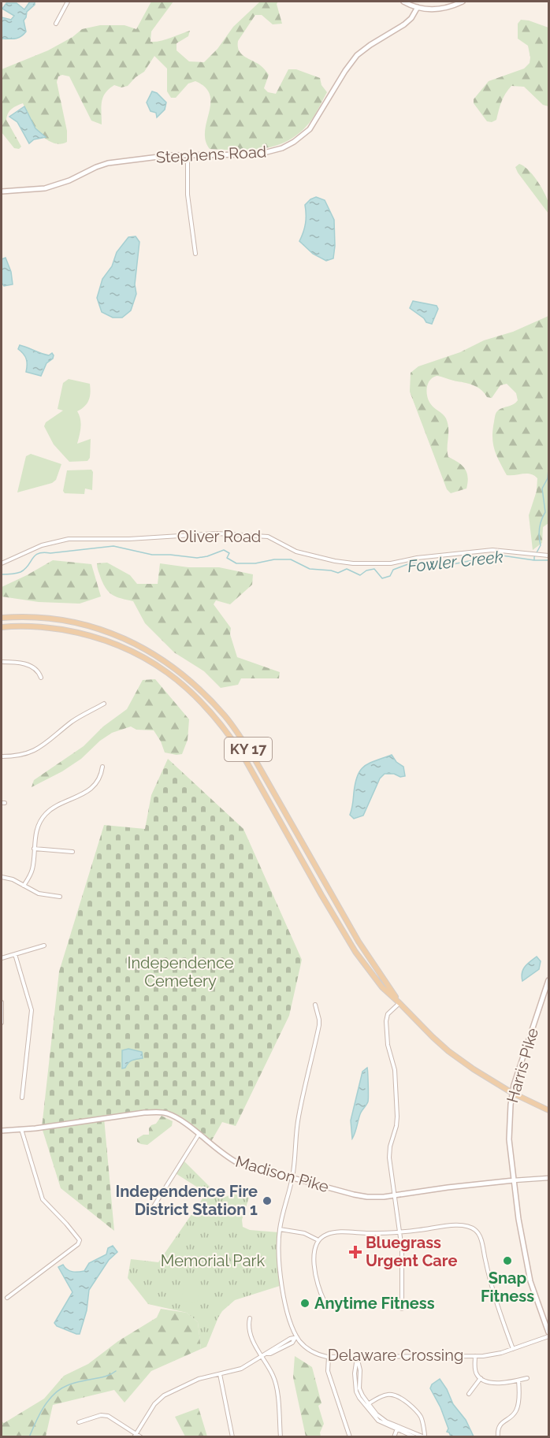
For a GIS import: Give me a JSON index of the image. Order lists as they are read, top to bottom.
{
  "streets": {
    "main road": [
      "Stephens Road",
      "KY 17",
      "Harris Pike",
      "Madison Pike"
    ],
    "street": ["Oliver Road", "Delaware Crossing"]
  },
  "crossings": [
    ["KY 17", "Harris Pike"],
    ["Harris Pike", "Madison Pike"]
  ],
  "water": ["Fowler Creek"],
  "parks": ["Independence Cemetery", "Memorial Park"],
  "places": {
    "other": ["Independence Fire District Station 1", "Snap Fitness", "Anytime Fitness"],
    "health": ["Bluegrass Urgent Care"]
  }
}
